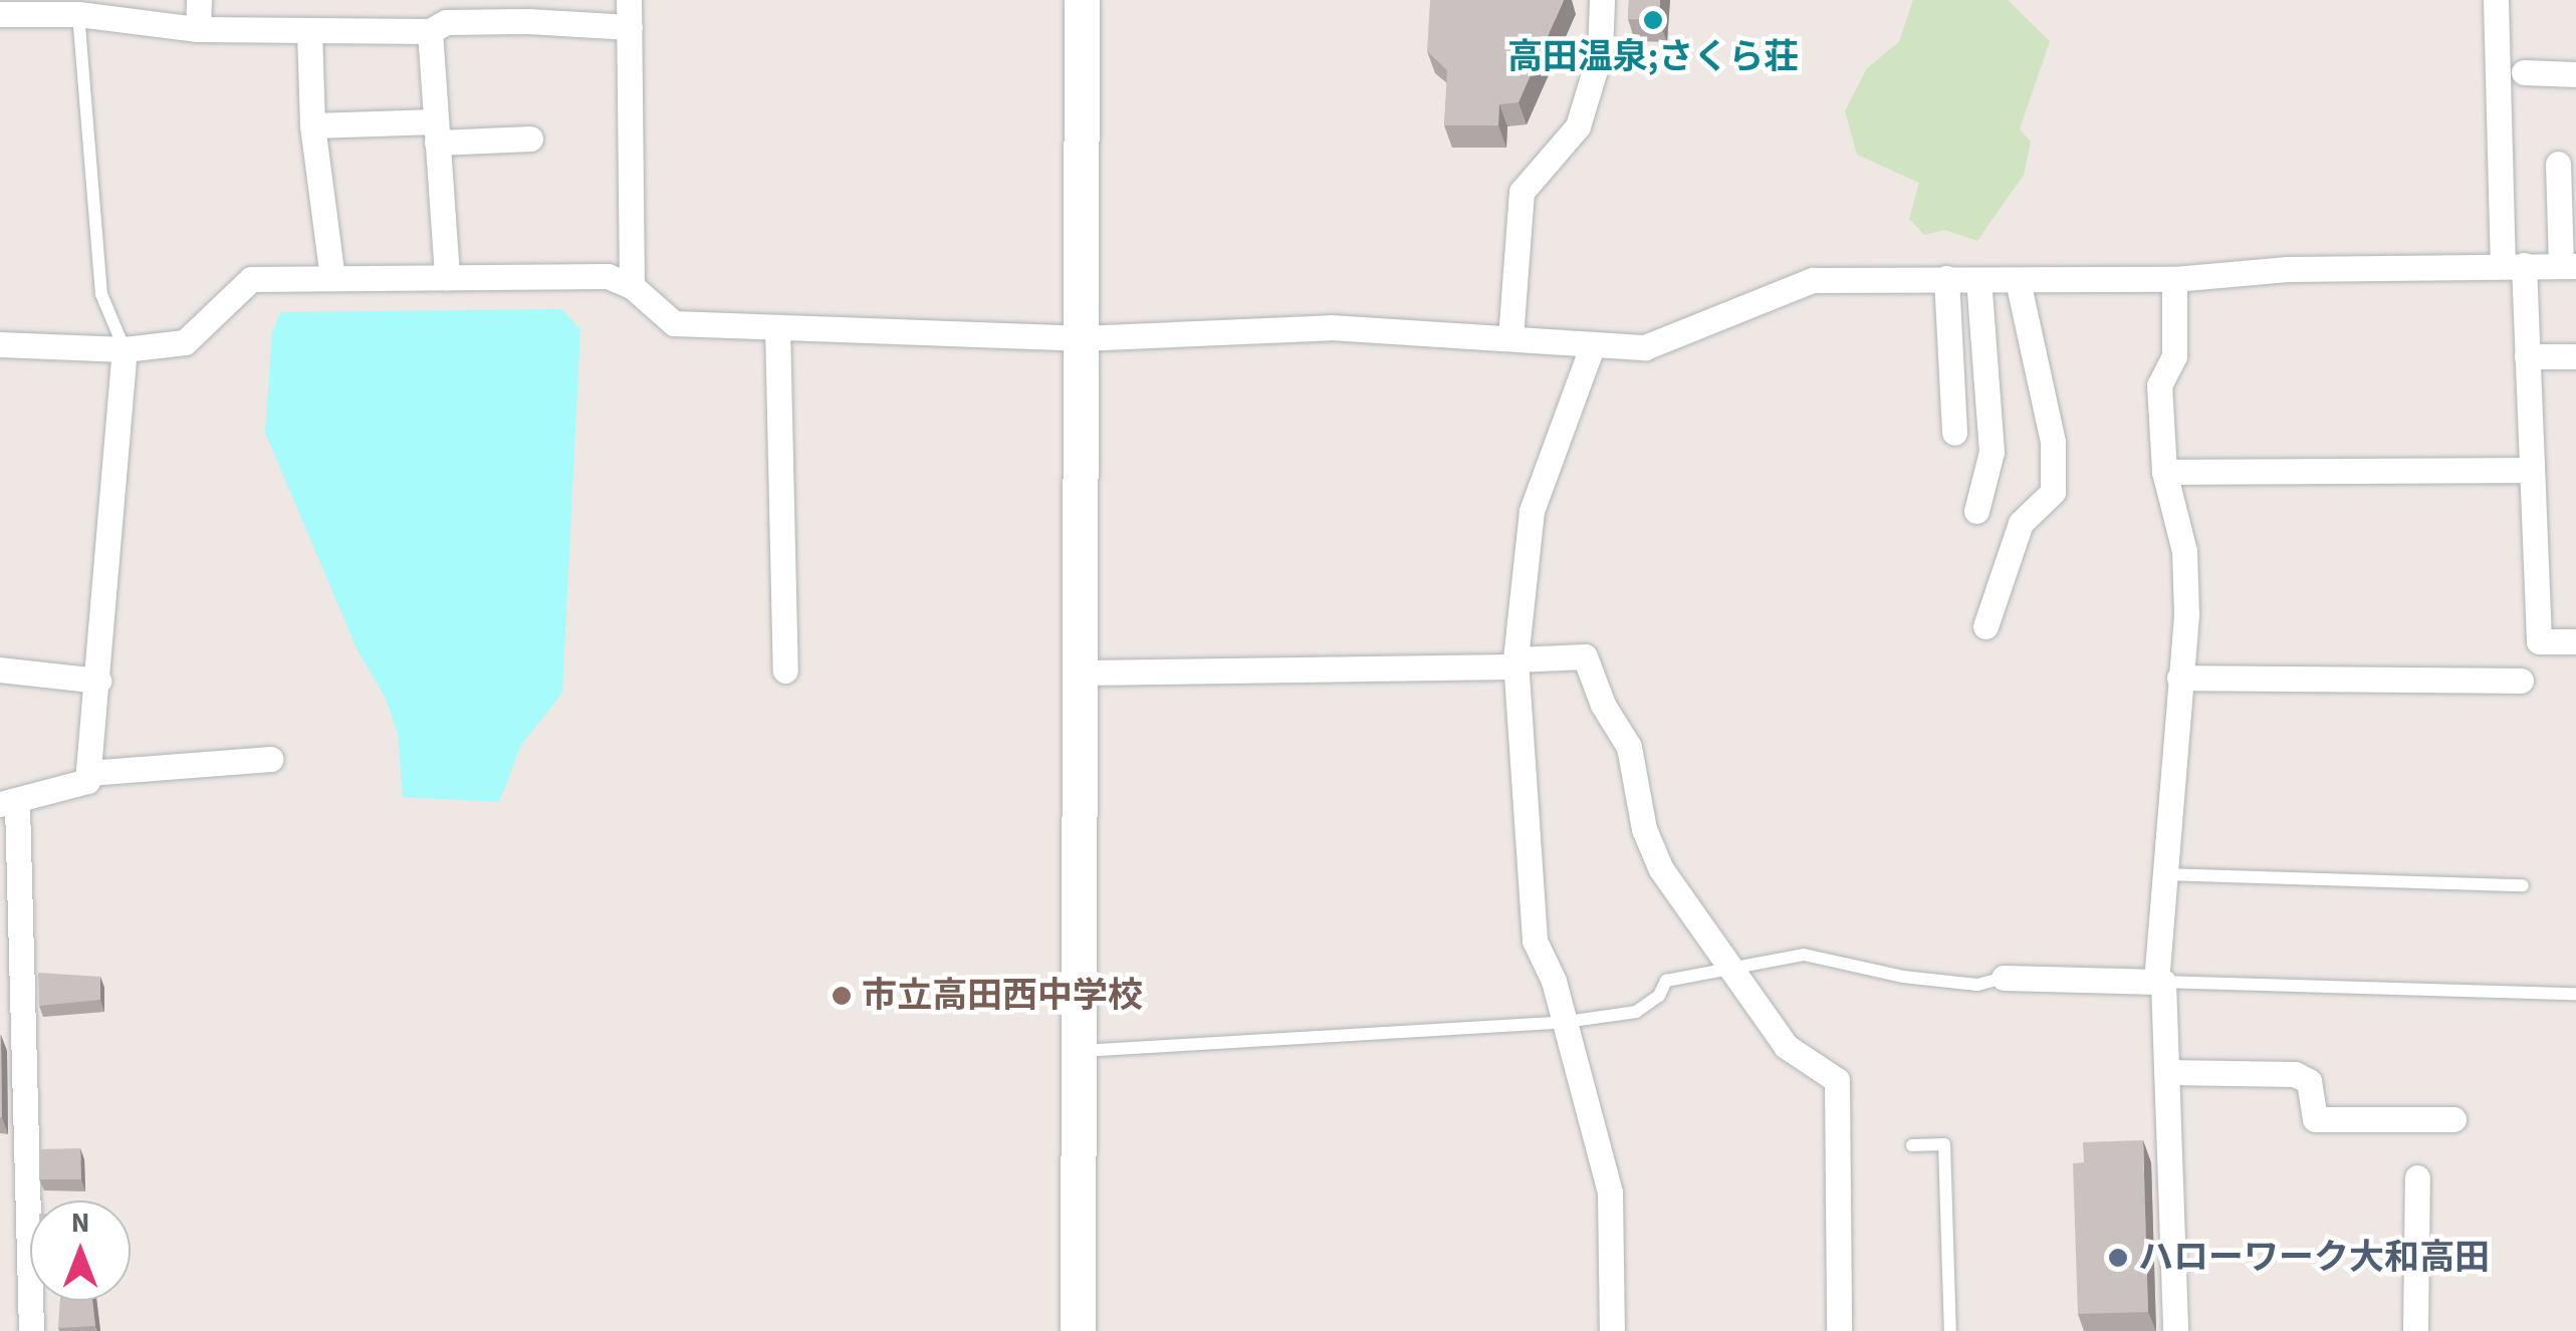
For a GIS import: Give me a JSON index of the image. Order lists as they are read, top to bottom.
{
  "places": ["高田温泉;さくら荘", "市立高田西中学校", "ハローワーク大和高田"],
  "north": "top"
}
